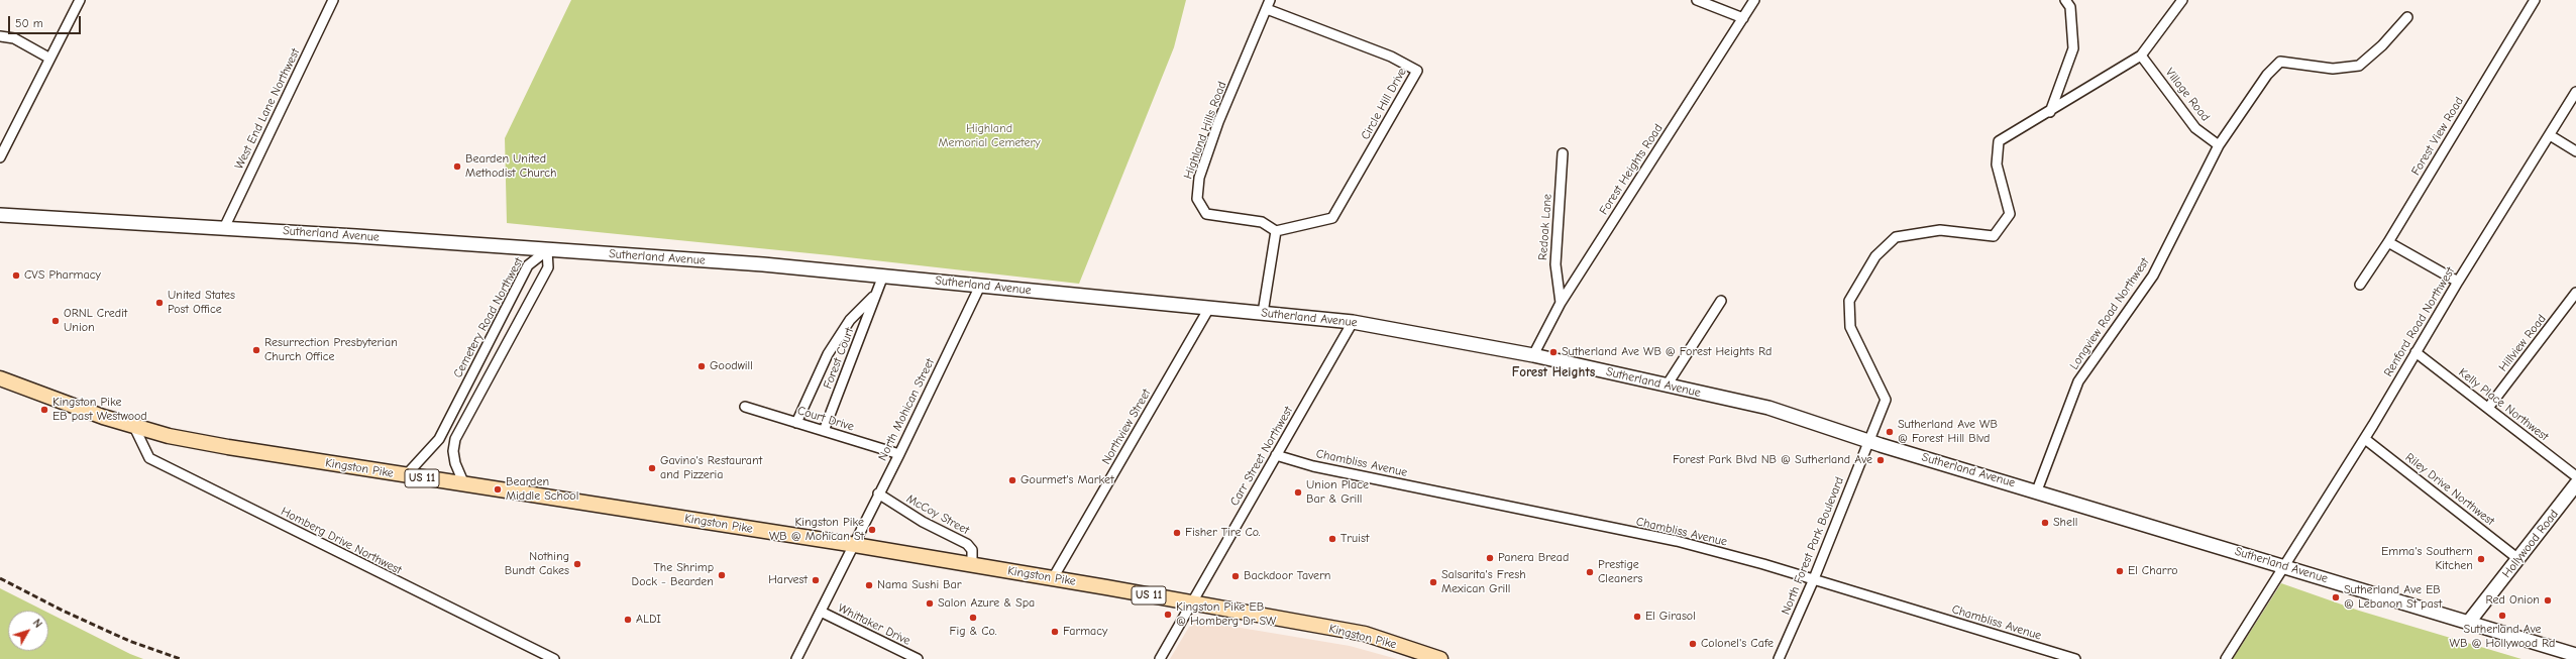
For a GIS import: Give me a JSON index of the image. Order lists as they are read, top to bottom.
{
  "streets": {
    "main road": ["Kingston Pike", "US 11"],
    "street": [
      "Village Road",
      "Circle Hill Drive",
      "West End Lane Northwest",
      "Highland Hills Road",
      "Forest View Road",
      "Forest Heights Road",
      "Redoak Lane",
      "Sutherland Avenue",
      "Longview Road Northwest",
      "Cemetery Road Northwest",
      "Renford Road Northwest",
      "Hillview Road",
      "Forest Court",
      "Kelly Place Northwest",
      "North Mohican Street",
      "Court Drive",
      "Northview Street",
      "Carr Street Northwest",
      "Chambliss Avenue",
      "Riley Drive Northwest",
      "McCoy Street",
      "Homberg Drive Northwest",
      "Hollywood Road",
      "North Forest Park Boulevard",
      "Whittaker Drive"
    ]
  },
  "crossings": [
    ["Village Road", "Longview Road Northwest"],
    ["Circle Hill Drive", "Highland Hills Road"],
    ["West End Lane Northwest", "Sutherland Avenue"],
    ["Forest Heights Road", "Redoak Lane"],
    ["Forest Heights Road", "Sutherland Avenue"],
    ["Sutherland Avenue", "Longview Road Northwest"],
    ["Sutherland Avenue", "Cemetery Road Northwest"],
    ["Sutherland Avenue", "Renford Road Northwest"],
    ["Sutherland Avenue", "Forest Court"],
    ["Sutherland Avenue", "North Mohican Street"],
    ["Sutherland Avenue", "Northview Street"],
    ["Sutherland Avenue", "Carr Street Northwest"],
    ["Sutherland Avenue", "Hollywood Road"],
    ["Sutherland Avenue", "North Forest Park Boulevard"],
    ["Cemetery Road Northwest", "Kingston Pike"],
    ["Renford Road Northwest", "Kelly Place Northwest"],
    ["Renford Road Northwest", "Riley Drive Northwest"],
    ["Hillview Road", "Kelly Place Northwest"],
    ["Forest Court", "Court Drive"],
    ["North Mohican Street", "Court Drive"],
    ["North Mohican Street", "Kingston Pike"],
    ["North Mohican Street", "McCoy Street"],
    ["North Mohican Street", "Whittaker Drive"],
    ["Northview Street", "Kingston Pike"],
    ["Carr Street Northwest", "Chambliss Avenue"],
    ["Carr Street Northwest", "Kingston Pike"],
    ["Chambliss Avenue", "North Forest Park Boulevard"],
    ["Kingston Pike", "McCoy Street"],
    ["Kingston Pike", "Homberg Drive Northwest"],
    ["Riley Drive Northwest", "Hollywood Road"]
  ],
  "districts": ["Forest Heights"],
  "parks": ["Highland Memorial Cemetery"],
  "places": [
    "Bearden United Methodist Church",
    "CVS Pharmacy",
    "United States Post Office",
    "ORNL Credit Union",
    "Resurrection Presbyterian Church Office",
    "Sutherland Ave WB @ Forest Heights Rd",
    "Goodwill",
    "Kingston Pike EB past Westwood",
    "Sutherland Ave WB @ Forest Hill Blvd",
    "Forest Park Blvd NB @ Sutherland Ave",
    "Gavino's Restaurant and Pizzeria",
    "Gourmet's Market",
    "Bearden Middle School",
    "Union Place Bar & Grill",
    "Shell",
    "Kingston Pike WB @ Mohican St",
    "Fisher Tire Co.",
    "Truist",
    "Panera Bread",
    "Emma's Southern Kitchen",
    "Nothing Bundt Cakes",
    "El Charro",
    "Prestige Cleaners",
    "The Shrimp Dock - Bearden",
    "Backdoor Tavern",
    "Harvest",
    "Salsarita's Fresh Mexican Grill",
    "Nama Sushi Bar",
    "Sutherland Ave EB @ Lebanon St past",
    "Red Onion",
    "Salon Azure & Spa",
    "Kingston Pike EB @ Homberg Dr SW",
    "Sutherland Ave WB @ Hollywood Rd",
    "El Girasol",
    "Fig & Co.",
    "ALDI",
    "Farmacy",
    "Colonel's Cafe"
  ],
  "scale_bar": "50 m",
  "north": "top right"
}
